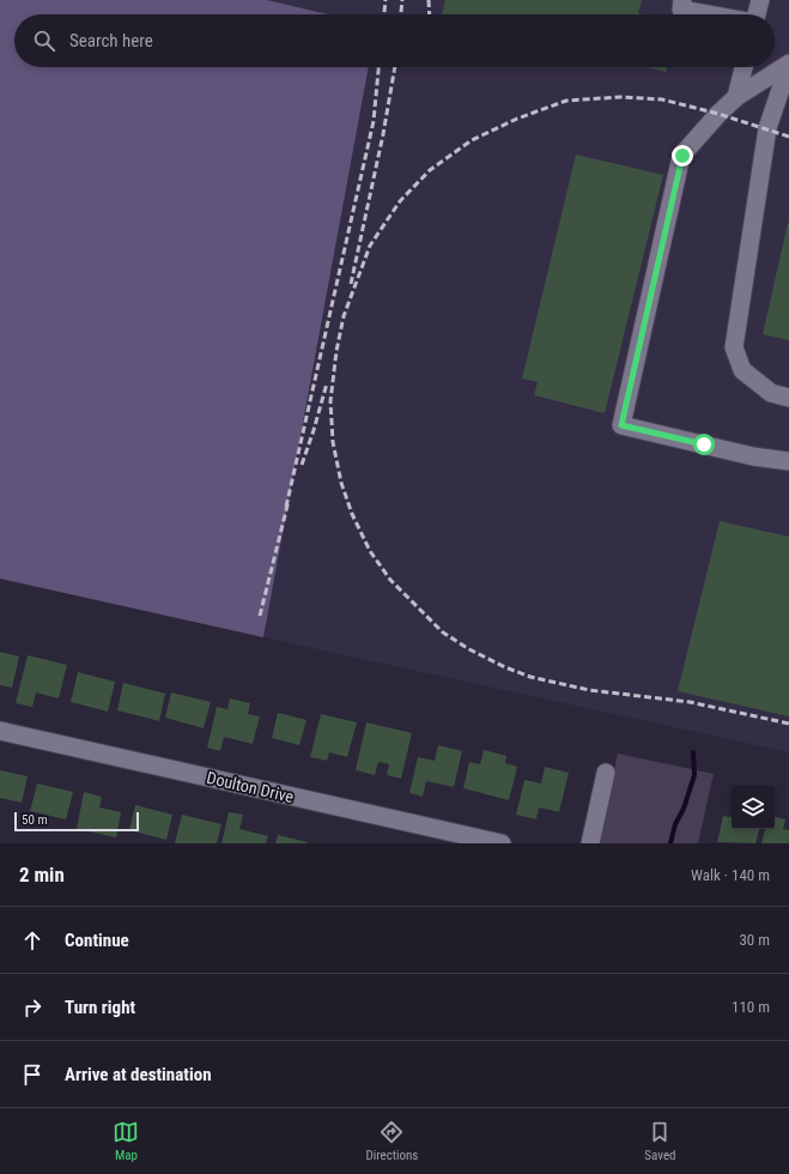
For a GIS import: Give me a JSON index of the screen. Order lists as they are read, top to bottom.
{
  "streets": {
    "street": ["Doulton Drive"]
  },
  "scale_bar": "50 m",
  "page": {
    "search": "Search here",
    "scale": "50 m",
    "heading": ["2 min", "Walk · 140 m"],
    "list": [
      ["Continue", "30 m"],
      ["Turn right", "110 m"],
      "Arrive at destination"
    ],
    "nav": ["Map", "Directions", "Saved"]
  }
}
